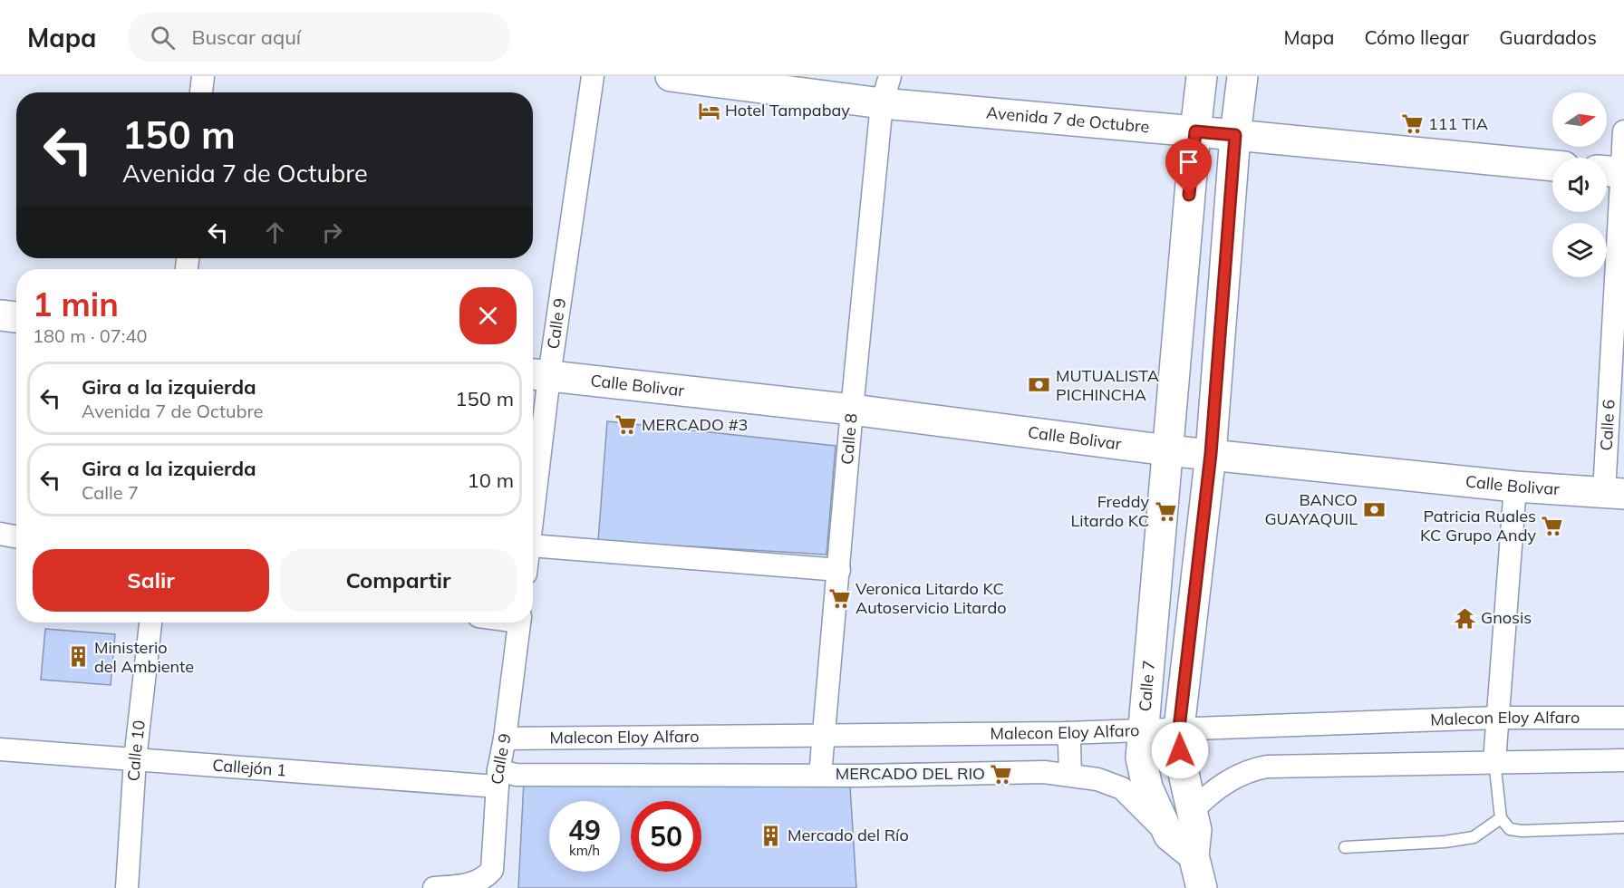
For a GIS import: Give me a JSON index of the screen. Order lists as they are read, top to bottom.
{
  "streets": {
    "main road": ["Avenida 7 de Octubre", "Calle Bolivar", "Calle 7"],
    "street": [
      "Calle 9",
      "Calle 6",
      "Calle 8",
      "Malecon Eloy Alfaro",
      "Calle 10",
      "Callejón 1"
    ]
  },
  "crossings": [
    ["Avenida 7 de Octubre", "Calle 8"],
    ["Avenida 7 de Octubre", "Calle 7"],
    ["Calle 9", "Calle Bolivar"],
    ["Calle 9", "Malecon Eloy Alfaro"],
    ["Calle 9", "Callejón 1"],
    ["Calle Bolivar", "Calle 6"],
    ["Calle Bolivar", "Calle 8"],
    ["Calle Bolivar", "Calle 7"],
    ["Calle 8", "Malecon Eloy Alfaro"],
    ["Calle 7", "Malecon Eloy Alfaro"],
    ["Calle 10", "Callejón 1"]
  ],
  "places": {
    "hotel": ["Hotel Tampabay"],
    "supermarket": [
      "111 TIA",
      "MERCADO #3",
      "Freddy Litardo KC",
      "Patricia Ruales KC Grupo Andy",
      "Veronica Litardo KC Autoservicio Litardo",
      "MERCADO DEL RIO"
    ],
    "bank": ["MUTUALISTA PICHINCHA", "BANCO GUAYAQUIL"],
    "temple": ["Gnosis"],
    "building": ["Ministerio del Ambiente", "Mercado del Río"]
  },
  "north": "right",
  "page": {
    "header": "Mapa",
    "search": "Buscar aquí",
    "nav": ["Mapa", "Cómo llegar", "Guardados"],
    "turn": ["150 m", "Avenida 7 de Octubre"],
    "heading": ["1 min", "180 m · 07:40"],
    "list": [
      {
        "name": "Gira a la izquierda",
        "note": "Avenida 7 de Octubre",
        "value": "150 m"
      },
      {
        "name": "Gira a la izquierda",
        "note": "Calle 7",
        "value": "10 m"
      }
    ],
    "buttons": ["Salir", "Compartir"],
    "speed": "49 km/h",
    "limit": "50"
  }
}
